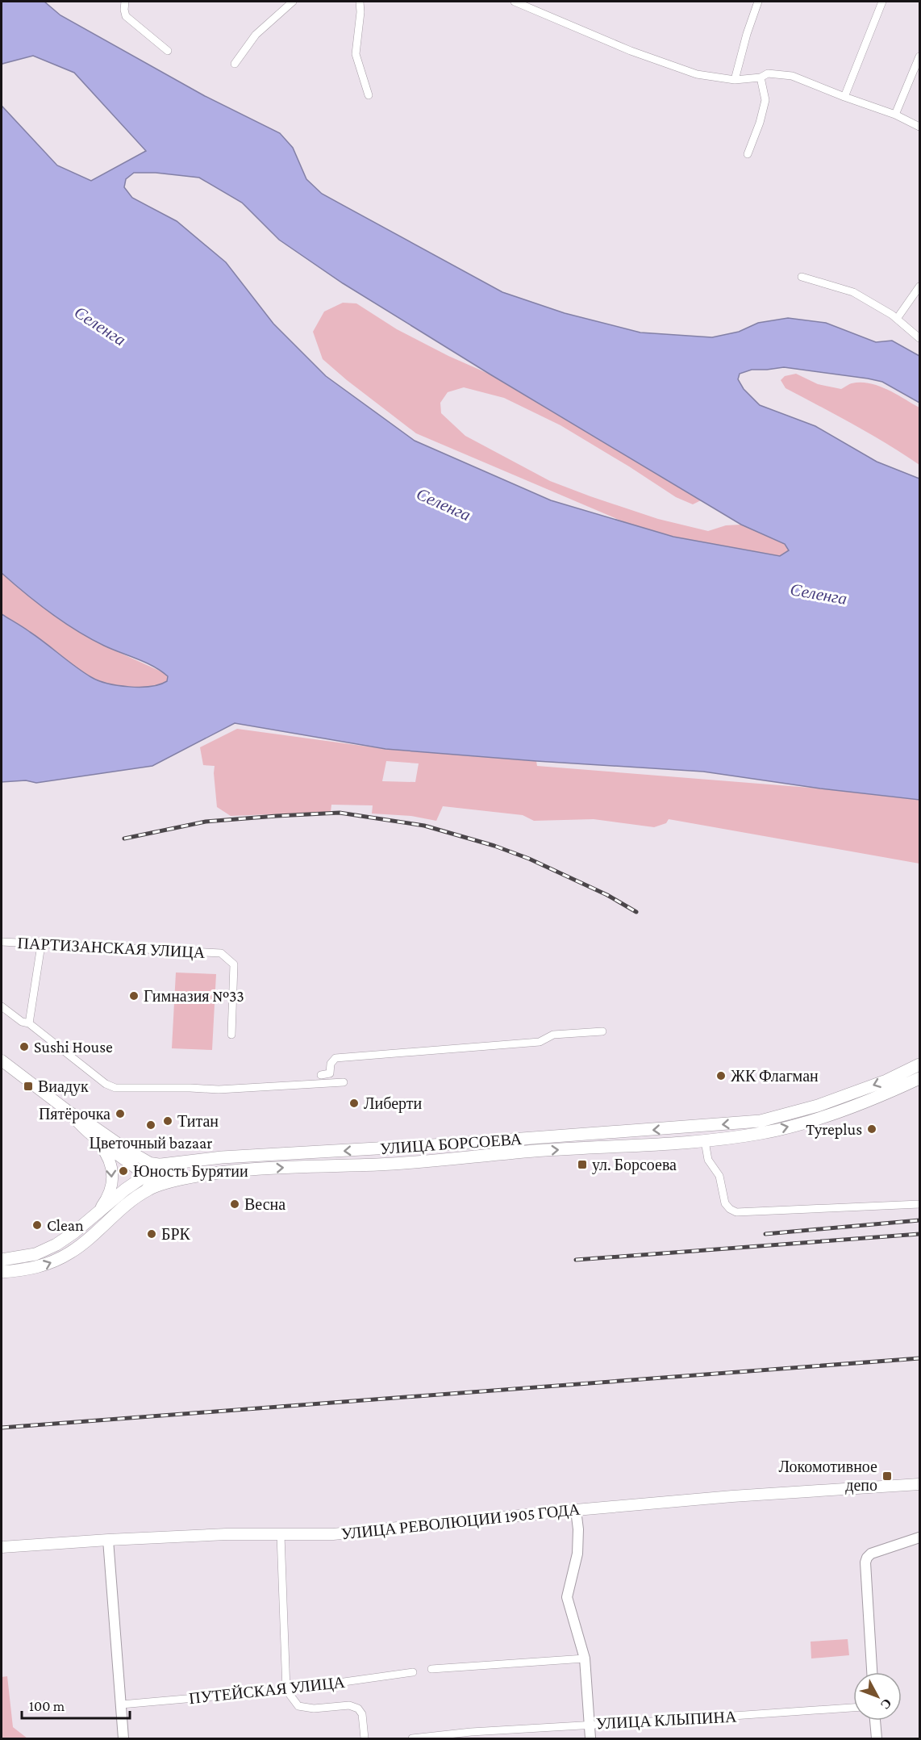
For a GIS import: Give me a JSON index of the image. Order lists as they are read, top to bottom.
{
  "streets": {
    "main road": ["УЛИЦА БОРСОЕВА", "УЛИЦА РЕВОЛЮЦИИ 1905 ГОДА"],
    "street": ["ПАРТИЗАНСКАЯ УЛИЦА", "ПУТЕЙСКАЯ УЛИЦА", "УЛИЦА КЛЫПИНА"]
  },
  "water": ["Селенга"],
  "places": {
    "other": [
      "Гимназия №33",
      "Sushi House",
      "ЖК Флагман",
      "Либерти",
      "Пятёрочка",
      "Титан",
      "Цветочный bazaar",
      "Tyreplus",
      "Юность Бурятии",
      "Весна",
      "Clean",
      "БРК"
    ],
    "transit": ["Виадук", "ул. Борсоева", "Локомотивное депо"]
  },
  "scale_bar": "100 m",
  "north": "bottom right"
}
